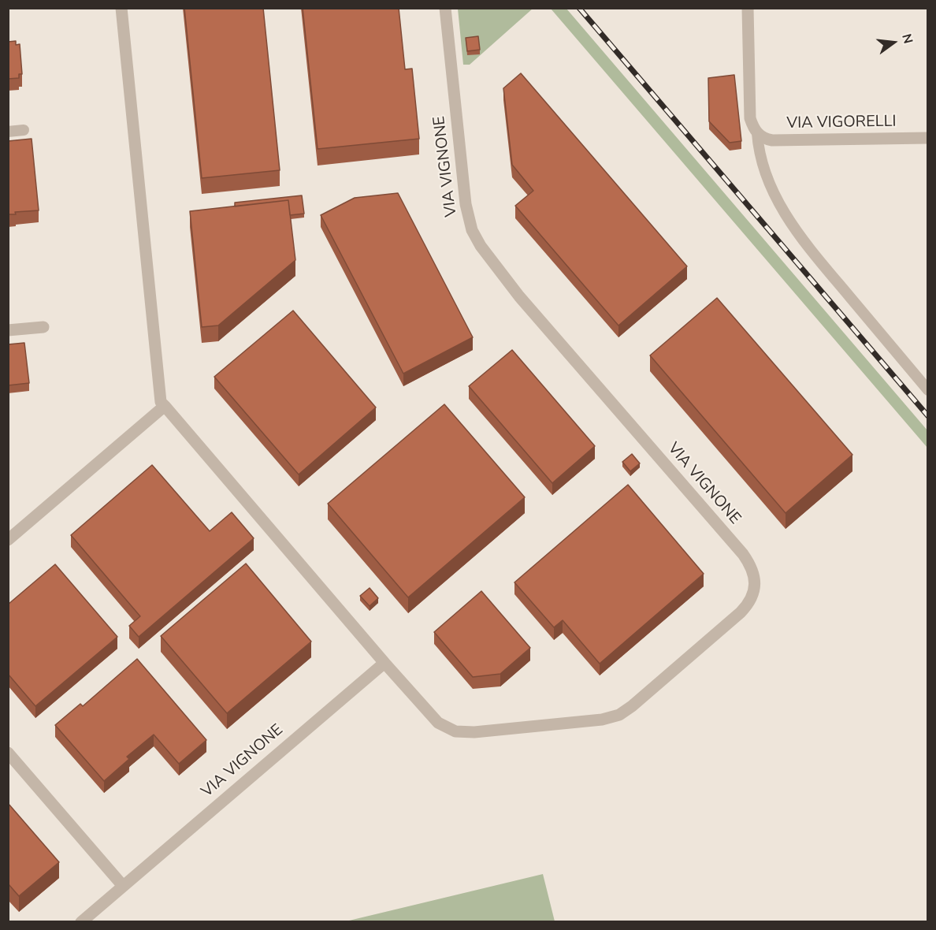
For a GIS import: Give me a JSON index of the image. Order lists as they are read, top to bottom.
{
  "streets": {
    "street": ["VIA VIGORELLI", "VIA VIGNONE"]
  },
  "north": "right"
}
